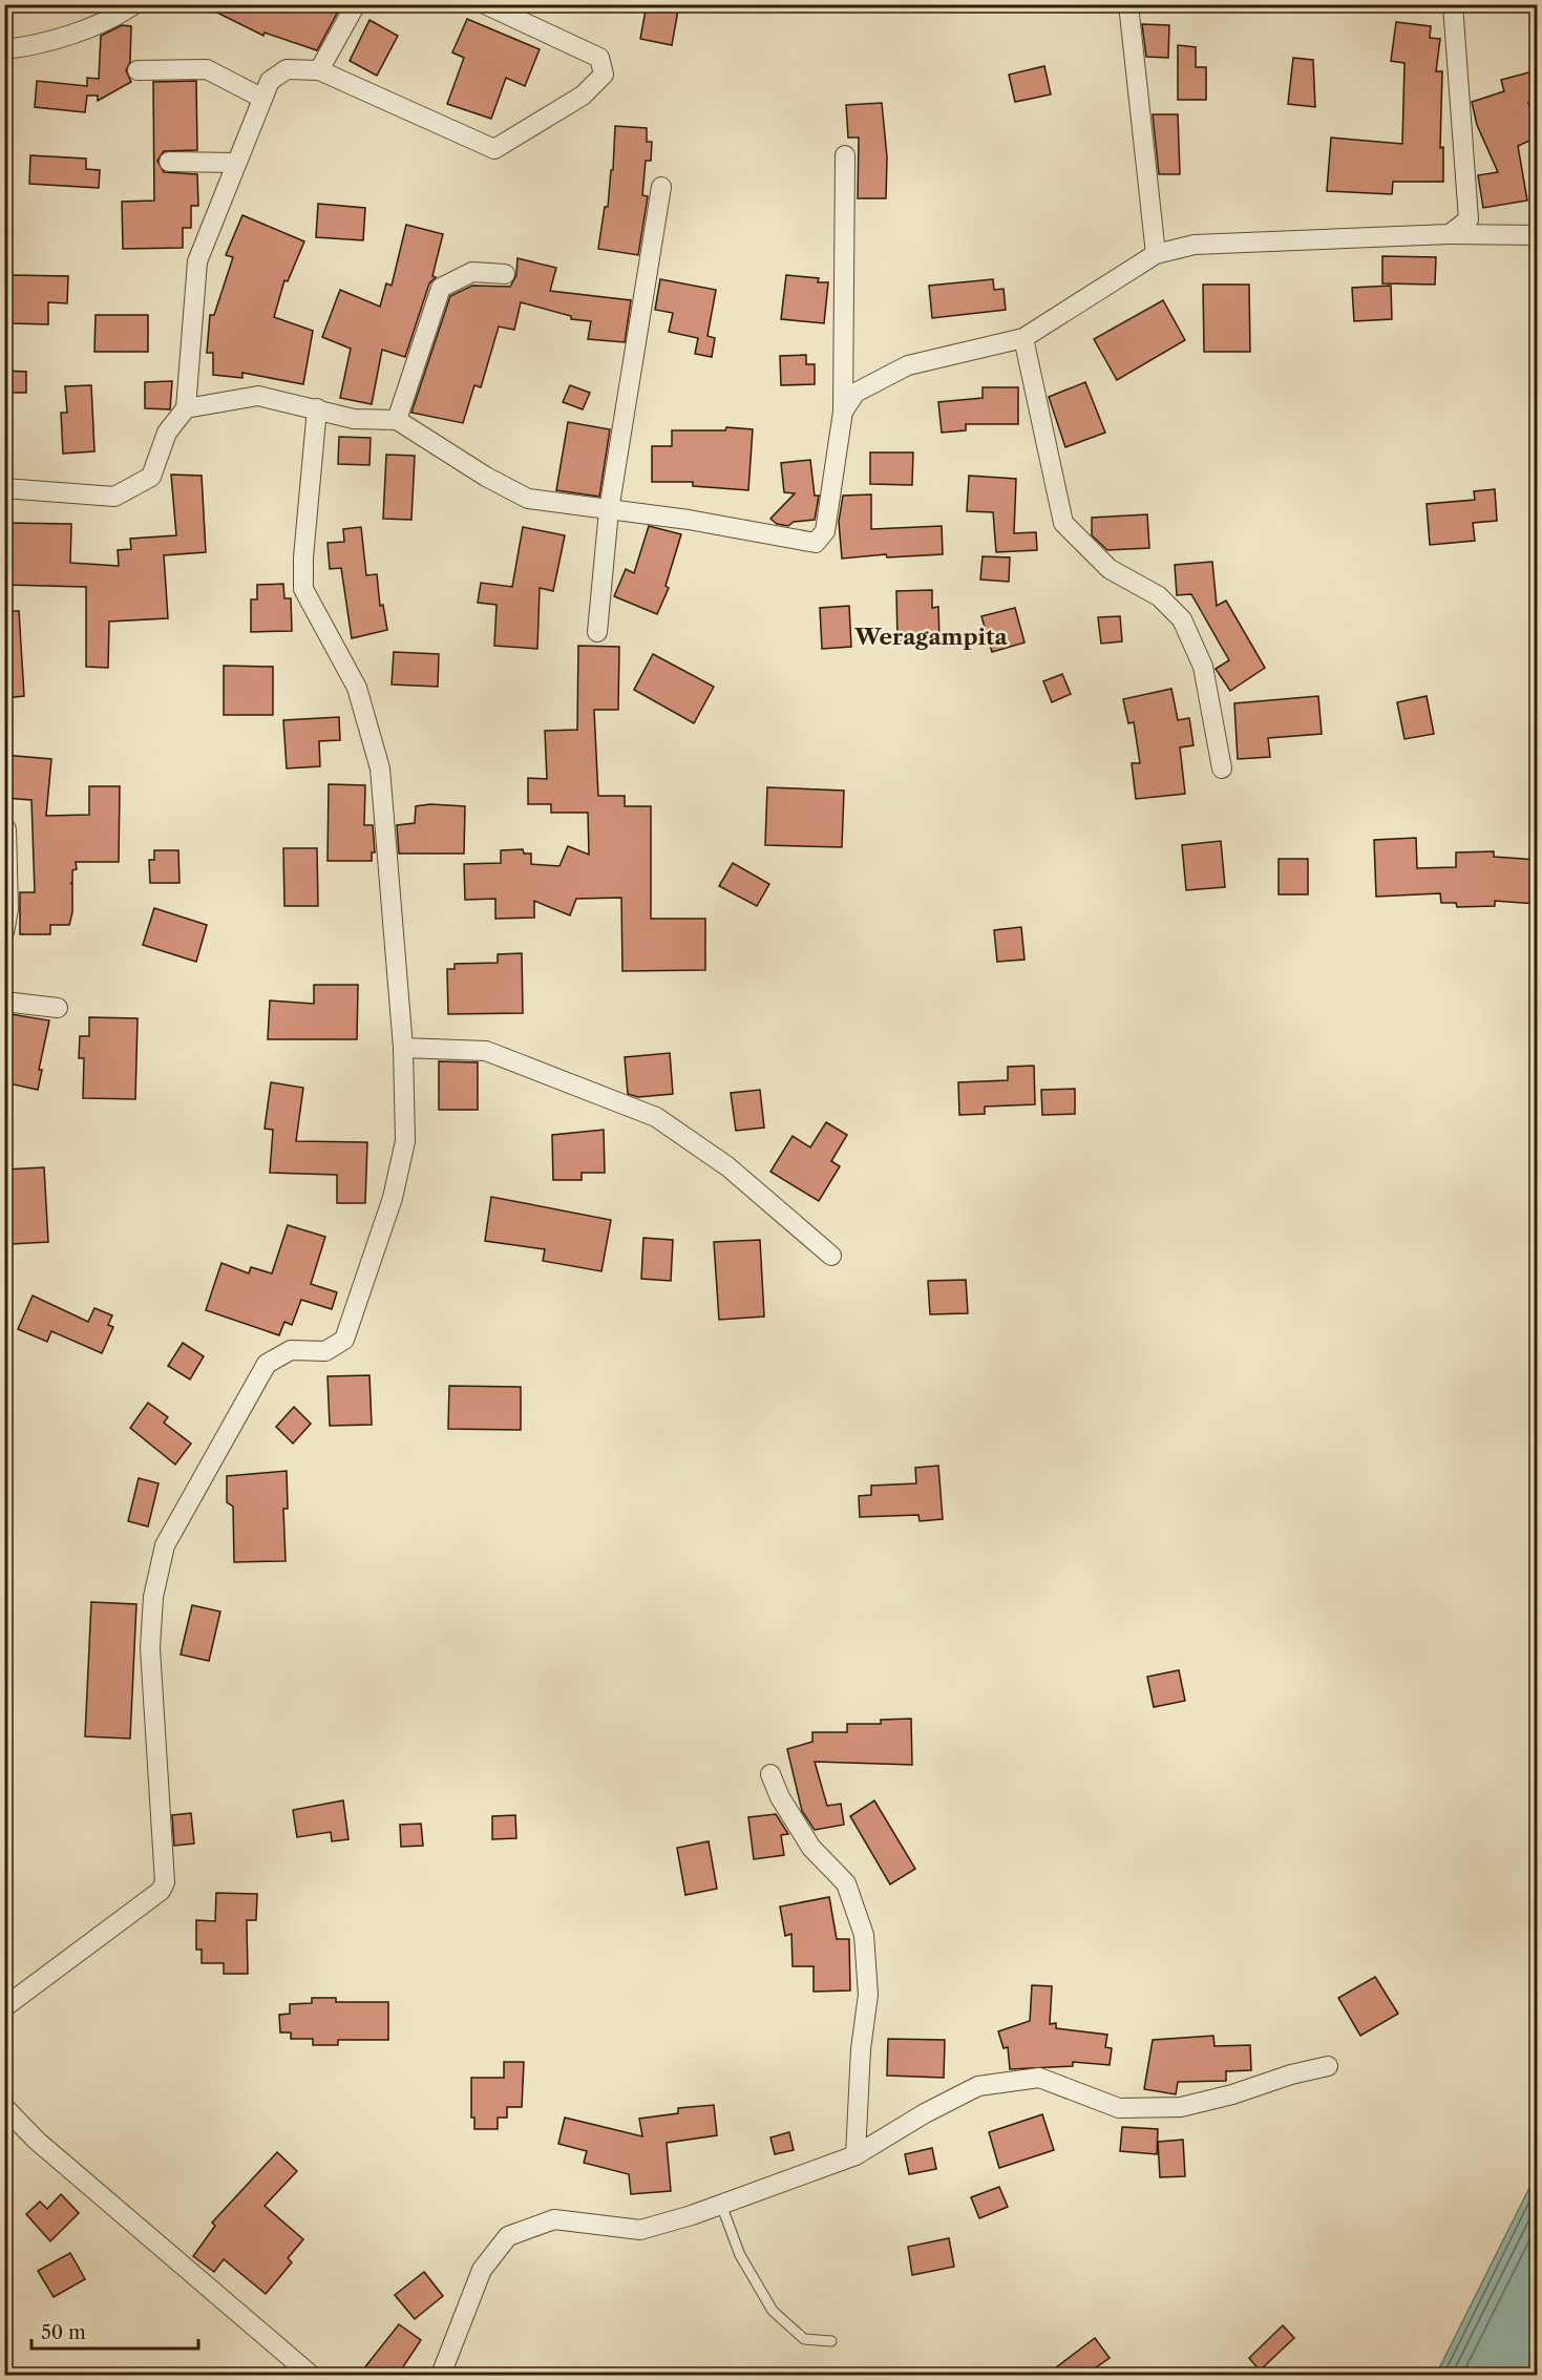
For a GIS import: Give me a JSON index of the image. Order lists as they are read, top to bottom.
{
  "districts": ["Weragampita"],
  "scale_bar": "50 m"
}
